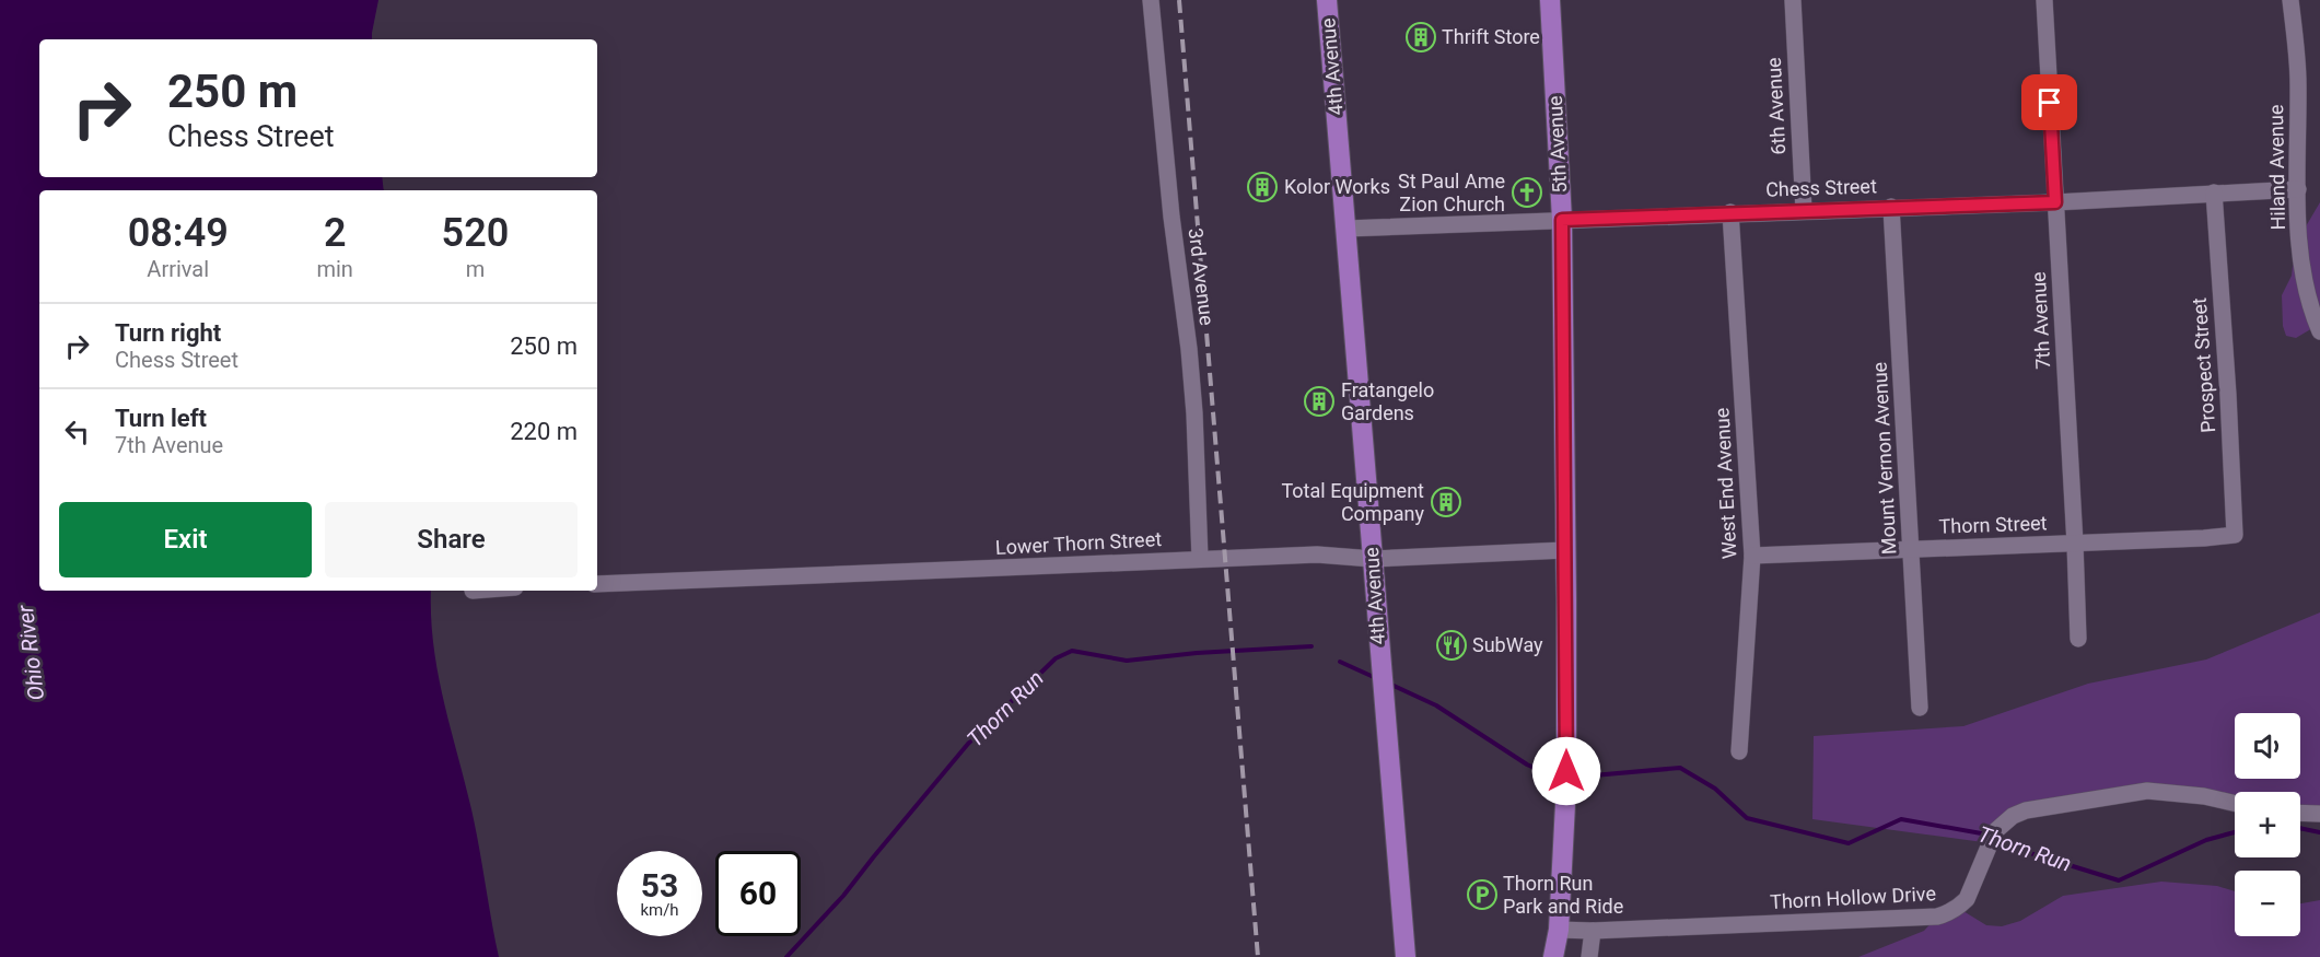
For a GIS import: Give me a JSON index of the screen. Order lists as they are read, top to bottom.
{
  "streets": {
    "main road": ["4th Avenue", "5th Avenue"],
    "street": [
      "6th Avenue",
      "Hiland Avenue",
      "Chess Street",
      "3rd Avenue",
      "7th Avenue",
      "Prospect Street",
      "Mount Vernon Avenue",
      "West End Avenue",
      "Thorn Street",
      "Lower Thorn Street",
      "Thorn Hollow Drive"
    ]
  },
  "crossings": [
    ["4th Avenue", "Chess Street"],
    ["4th Avenue", "Lower Thorn Street"],
    ["6th Avenue", "Chess Street"],
    ["5th Avenue", "Chess Street"],
    ["5th Avenue", "Lower Thorn Street"],
    ["5th Avenue", "Thorn Hollow Drive"],
    ["Hiland Avenue", "Chess Street"],
    ["Chess Street", "7th Avenue"],
    ["Chess Street", "Prospect Street"],
    ["Chess Street", "Mount Vernon Avenue"],
    ["Chess Street", "West End Avenue"],
    ["3rd Avenue", "Lower Thorn Street"],
    ["7th Avenue", "Thorn Street"],
    ["Prospect Street", "Thorn Street"],
    ["Mount Vernon Avenue", "Thorn Street"],
    ["West End Avenue", "Thorn Street"]
  ],
  "water": ["Ohio River", "Thorn Run"],
  "places": {
    "building": [
      "Thrift Store",
      "Kolor Works",
      "Fratangelo Gardens",
      "Total Equipment Company"
    ],
    "church": ["St Paul Ame Zion Church"],
    "restaurant": ["SubWay"],
    "parking": ["Thorn Run Park and Ride"]
  },
  "page": {
    "turn": ["250 m", "Chess Street"],
    "eta": [
      "08:49",
      "Arrival",
      "2",
      "min",
      "520",
      "m"
    ],
    "list": [
      {
        "name": "Turn right",
        "note": "Chess Street",
        "value": "250 m"
      },
      {
        "name": "Turn left",
        "note": "7th Avenue",
        "value": "220 m"
      }
    ],
    "buttons": ["Exit", "Share"],
    "map_buttons": ["+", "−"],
    "speed": "53 km/h",
    "limit": "60"
  }
}
